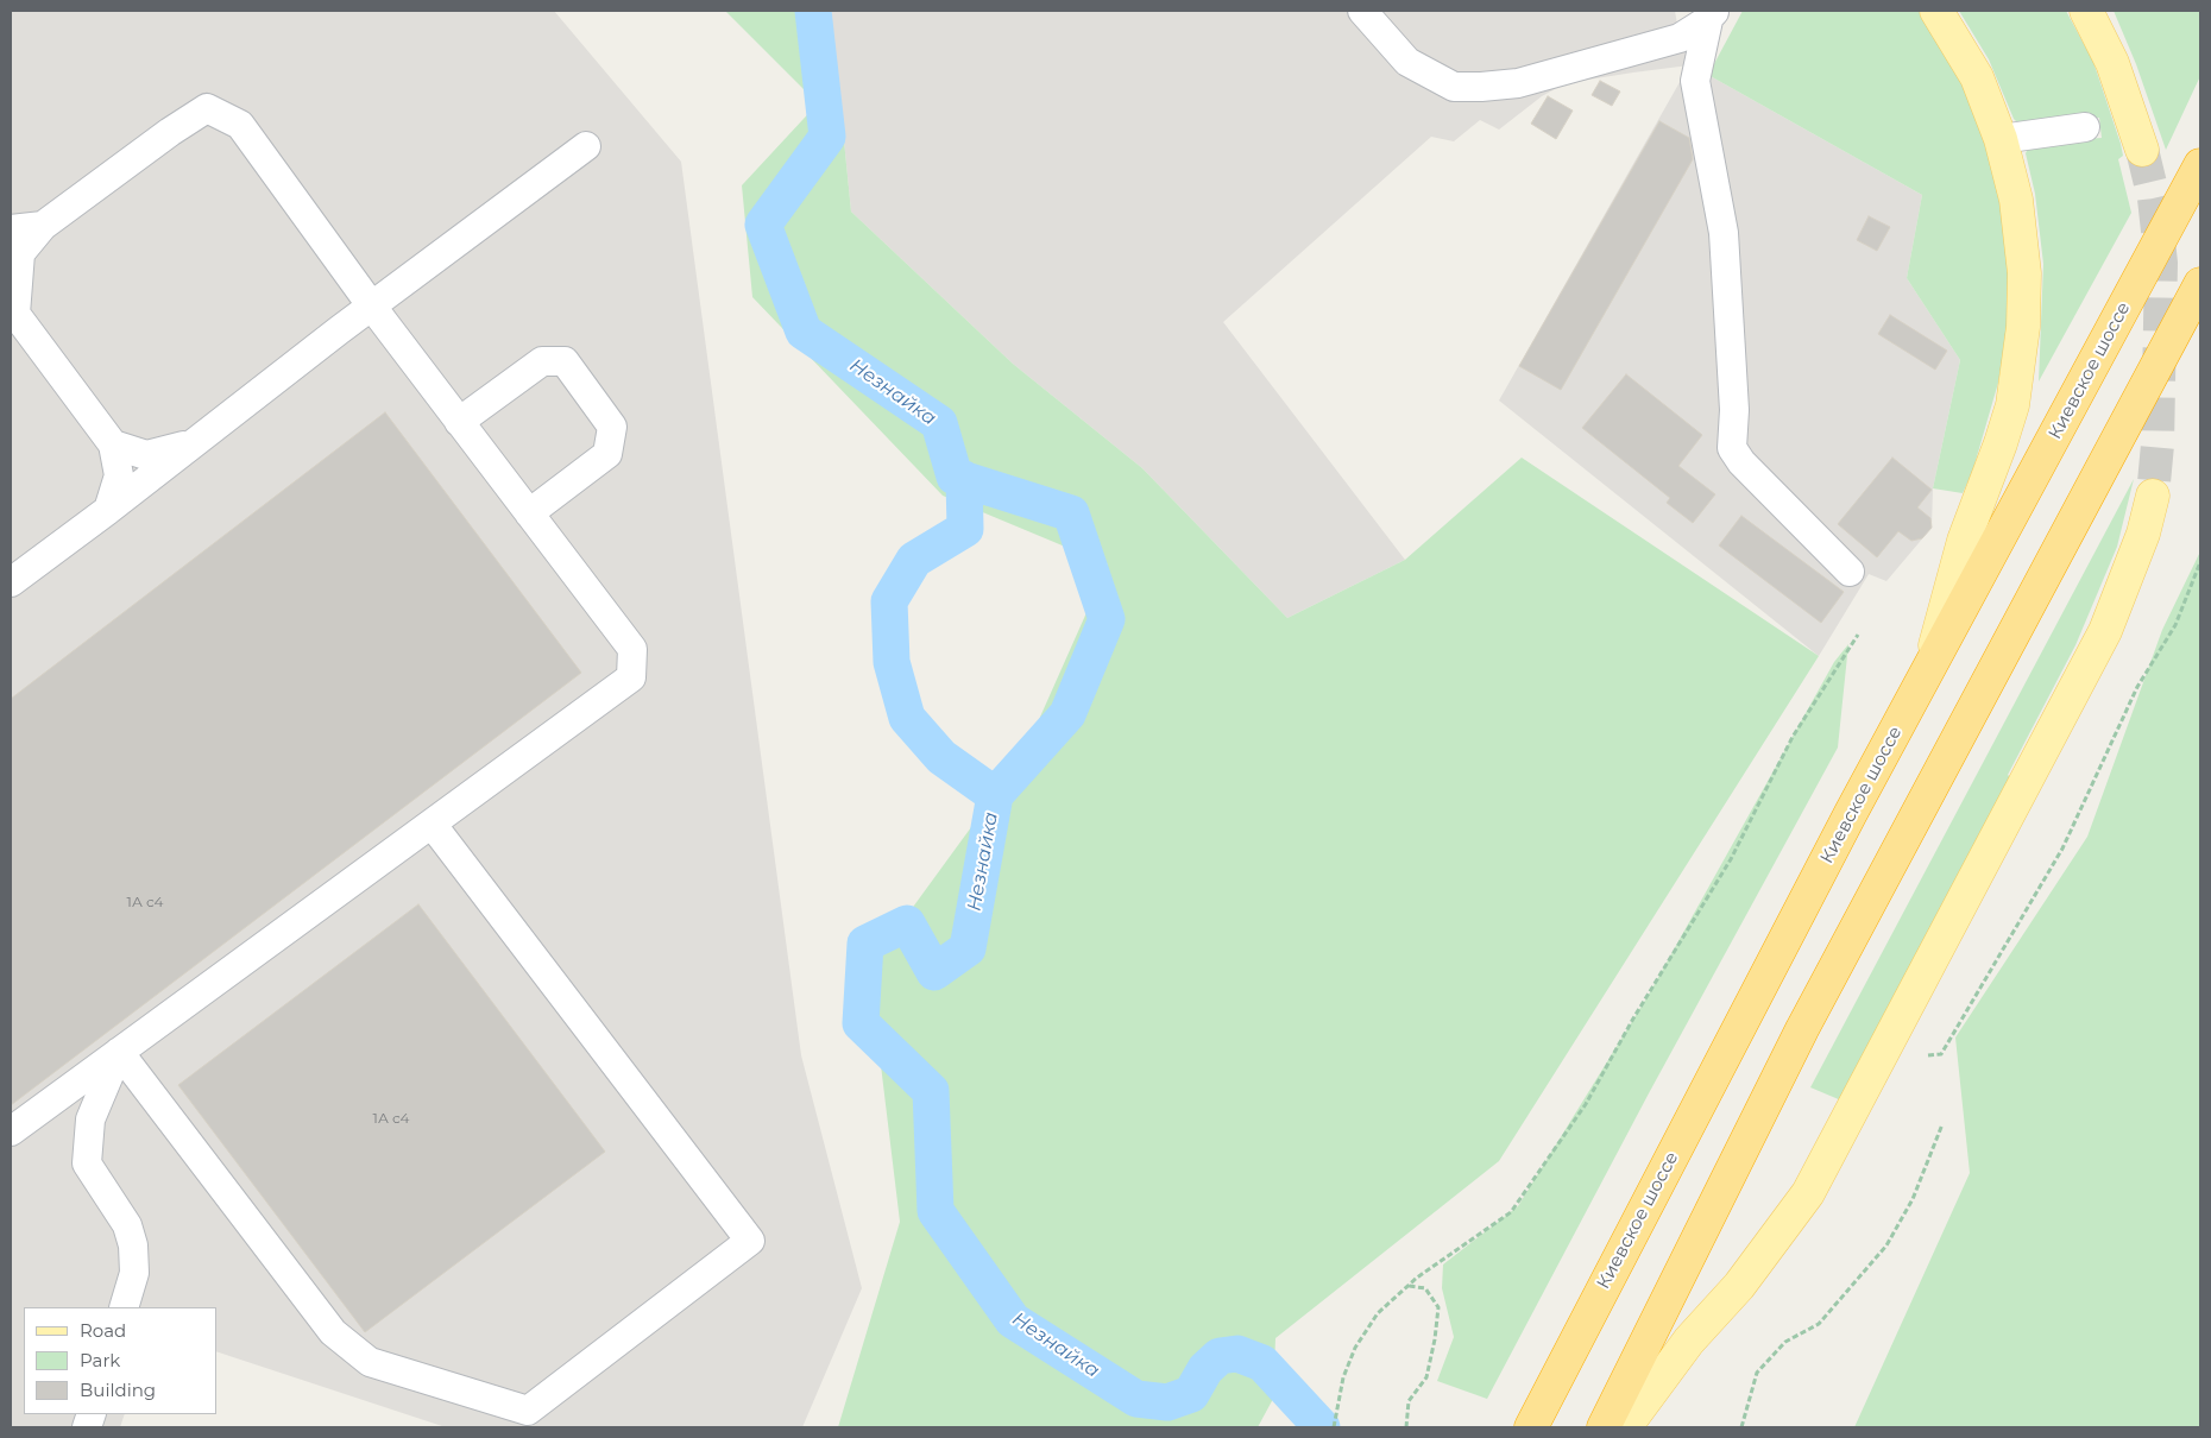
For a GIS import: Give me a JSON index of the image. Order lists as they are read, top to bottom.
{
  "streets": {
    "highway": ["Киевское шоссе"]
  },
  "water": ["Незнайка"],
  "house_numbers": ["1А с4", "1А с4"],
  "legend": ["Road", "Park", "Building"]
}
